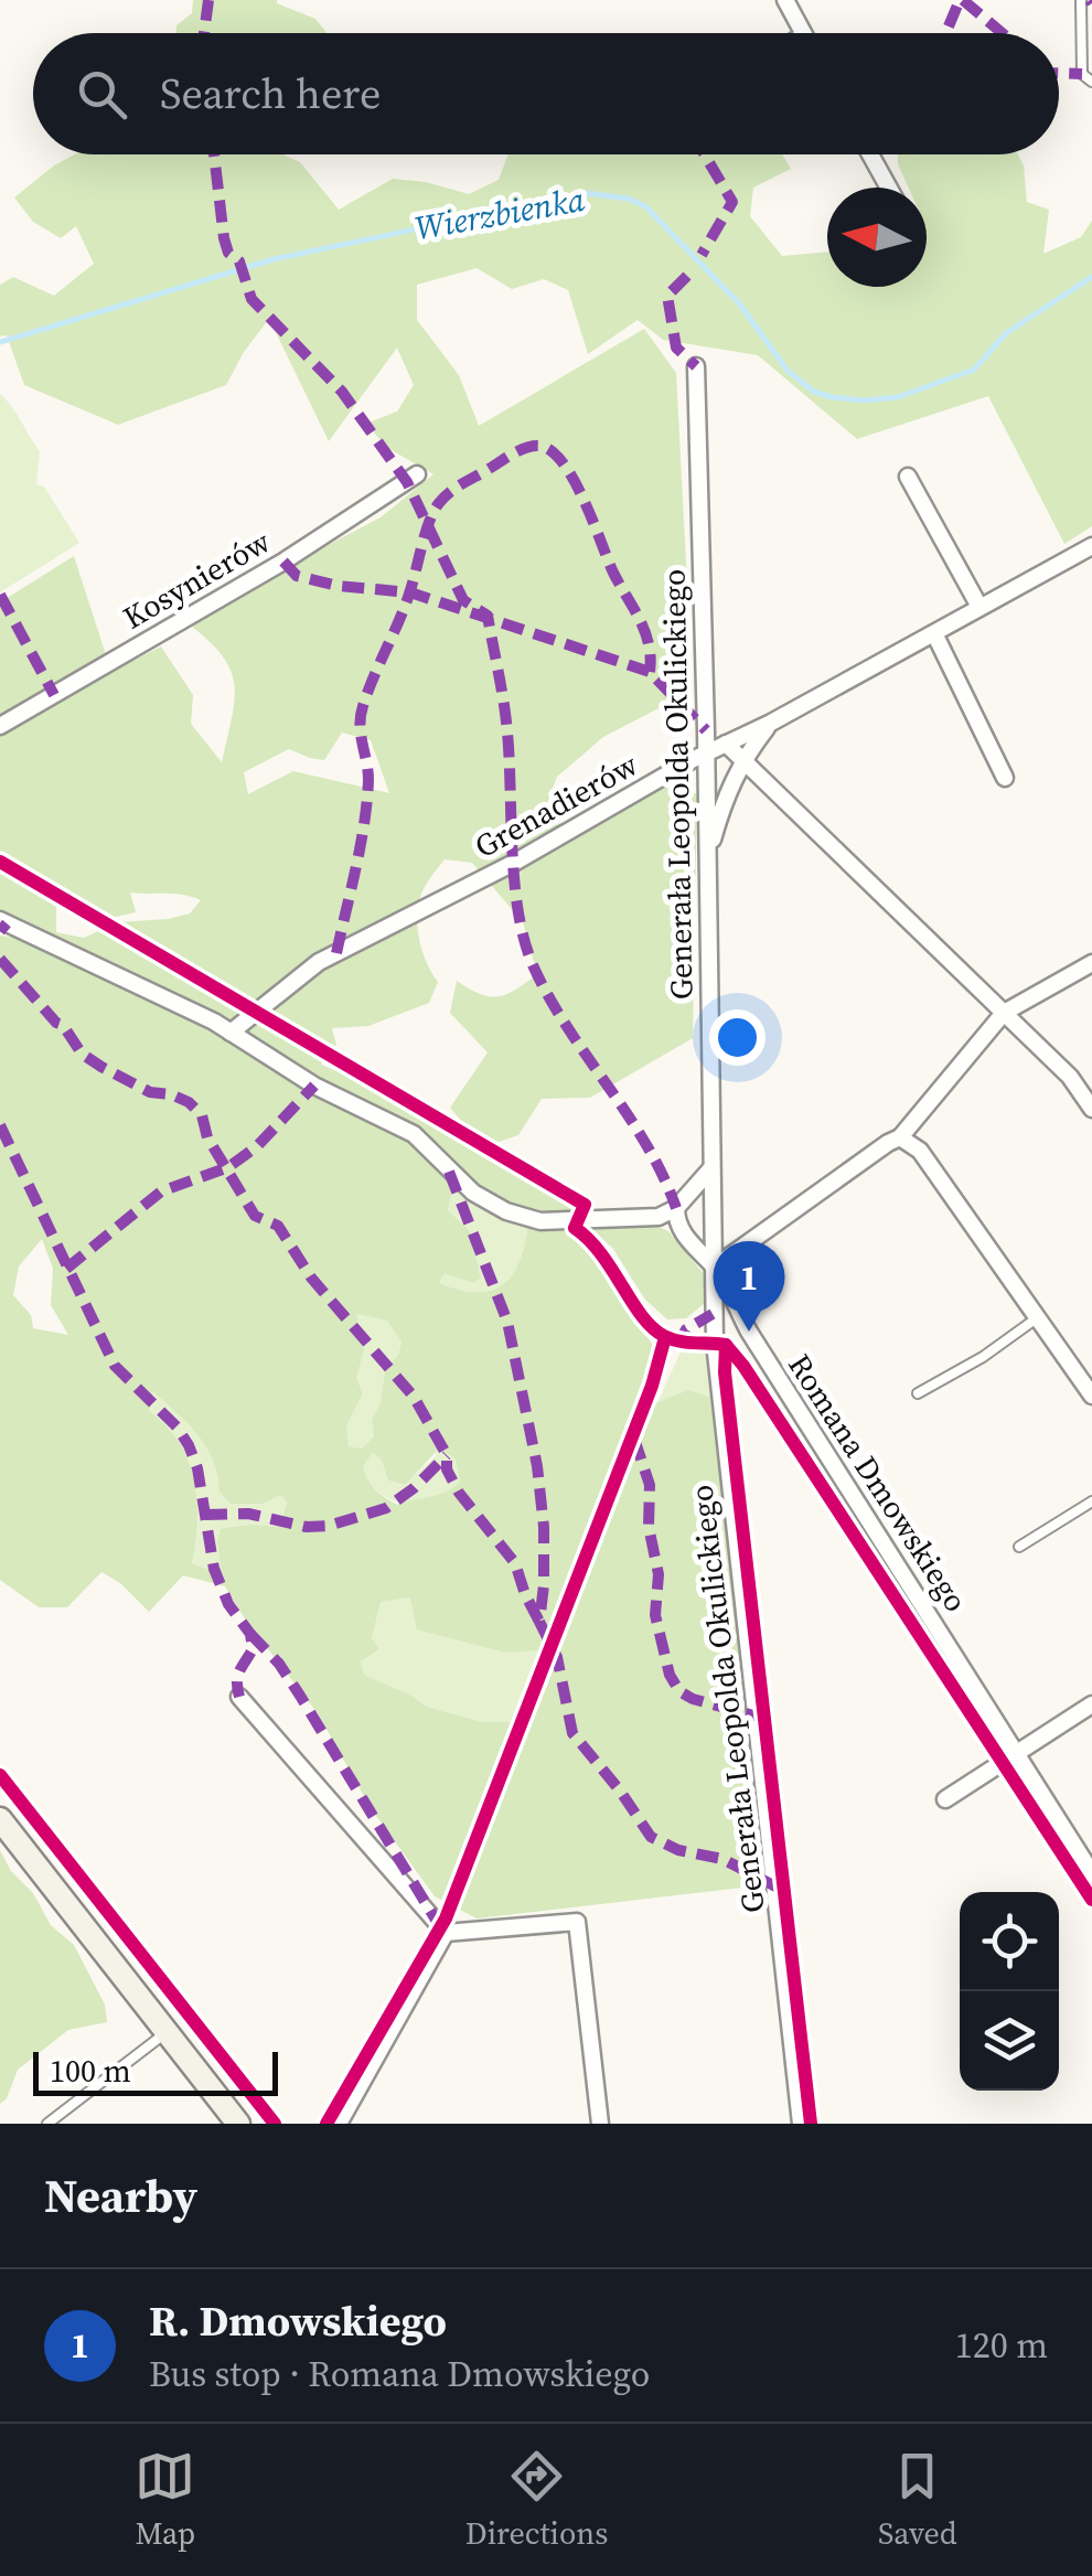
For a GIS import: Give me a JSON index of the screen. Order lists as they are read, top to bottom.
{
  "streets": {
    "street": [
      "Kosynierów",
      "Generała Leopolda Okulickiego",
      "Grenadierów",
      "Romana Dmowskiego"
    ]
  },
  "crossings": [
    ["Generała Leopolda Okulickiego", "Grenadierów"],
    ["Generała Leopolda Okulickiego", "Romana Dmowskiego"]
  ],
  "water": ["Wierzbienka"],
  "scale_bar": "100 m",
  "north": "left",
  "page": {
    "search": "Search here",
    "pins": "1",
    "scale": "100 m",
    "heading": "Nearby",
    "list": [
      {
        "mark": "1",
        "name": "R. Dmowskiego",
        "note": "Bus stop · Romana Dmowskiego",
        "value": "120 m"
      }
    ],
    "nav": ["Map", "Directions", "Saved"]
  }
}
